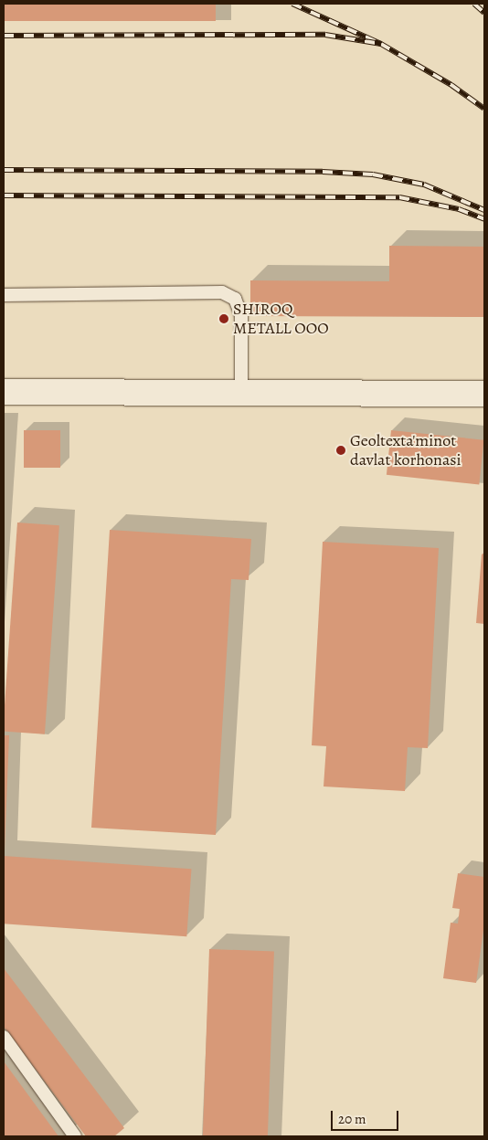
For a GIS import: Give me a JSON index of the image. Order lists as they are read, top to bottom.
{
  "places": ["SHIROQ METALL ООО", "Geoltexta'minot davlat korhonasi"],
  "scale_bar": "20 m"
}
